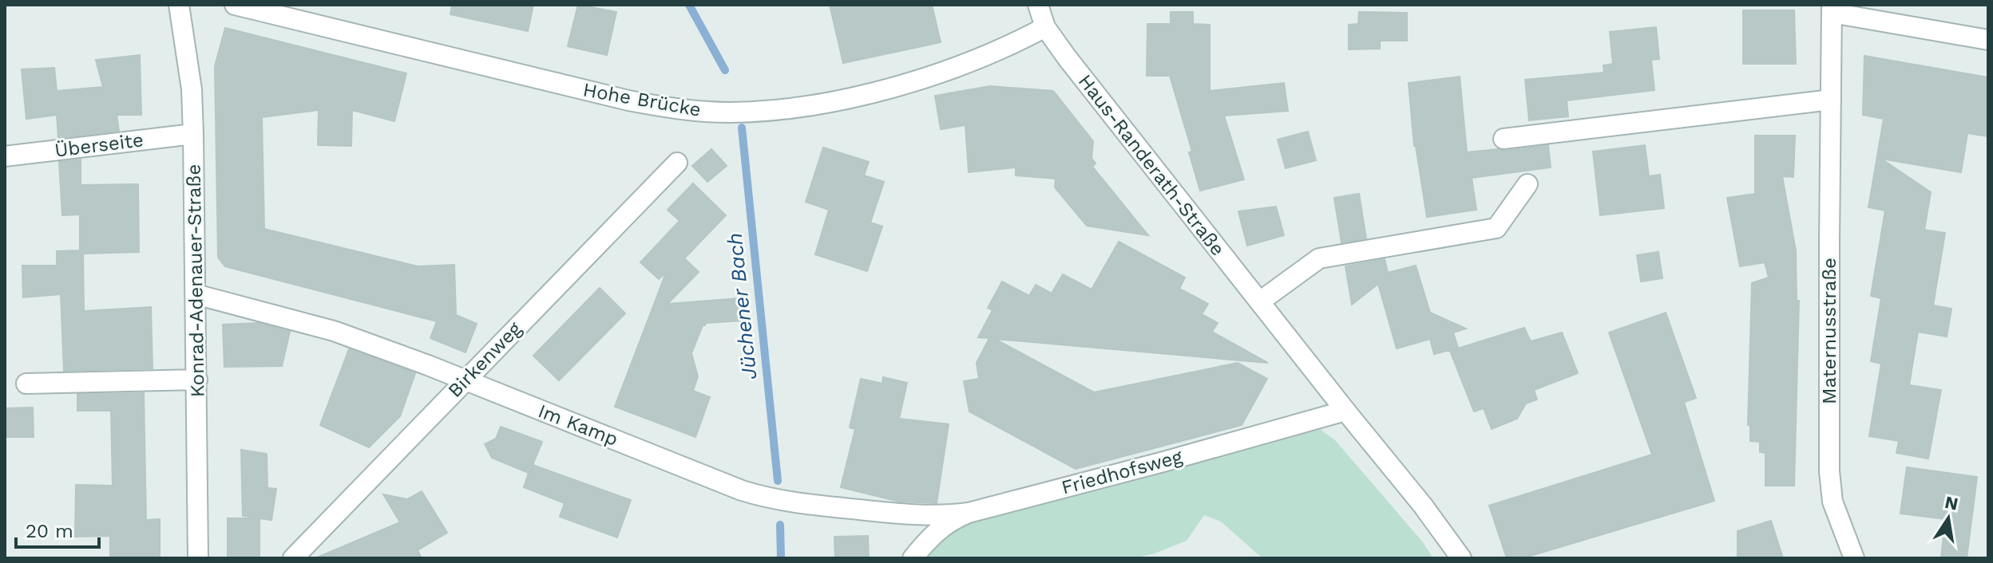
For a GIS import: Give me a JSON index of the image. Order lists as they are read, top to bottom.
{
  "streets": {
    "street": [
      "Hohe Brücke",
      "Überseite",
      "Haus-Randerath-Straße",
      "Konrad-Adenauer-Straße",
      "Maternusstraße",
      "Birkenweg",
      "Im Kamp",
      "Friedhofsweg"
    ]
  },
  "crossings": [
    ["Hohe Brücke", "Haus-Randerath-Straße"],
    ["Überseite", "Konrad-Adenauer-Straße"],
    ["Haus-Randerath-Straße", "Friedhofsweg"],
    ["Konrad-Adenauer-Straße", "Im Kamp"],
    ["Birkenweg", "Im Kamp"],
    ["Im Kamp", "Friedhofsweg"]
  ],
  "water": ["Jüchener Bach"],
  "scale_bar": "20 m",
  "north": "top"
}
